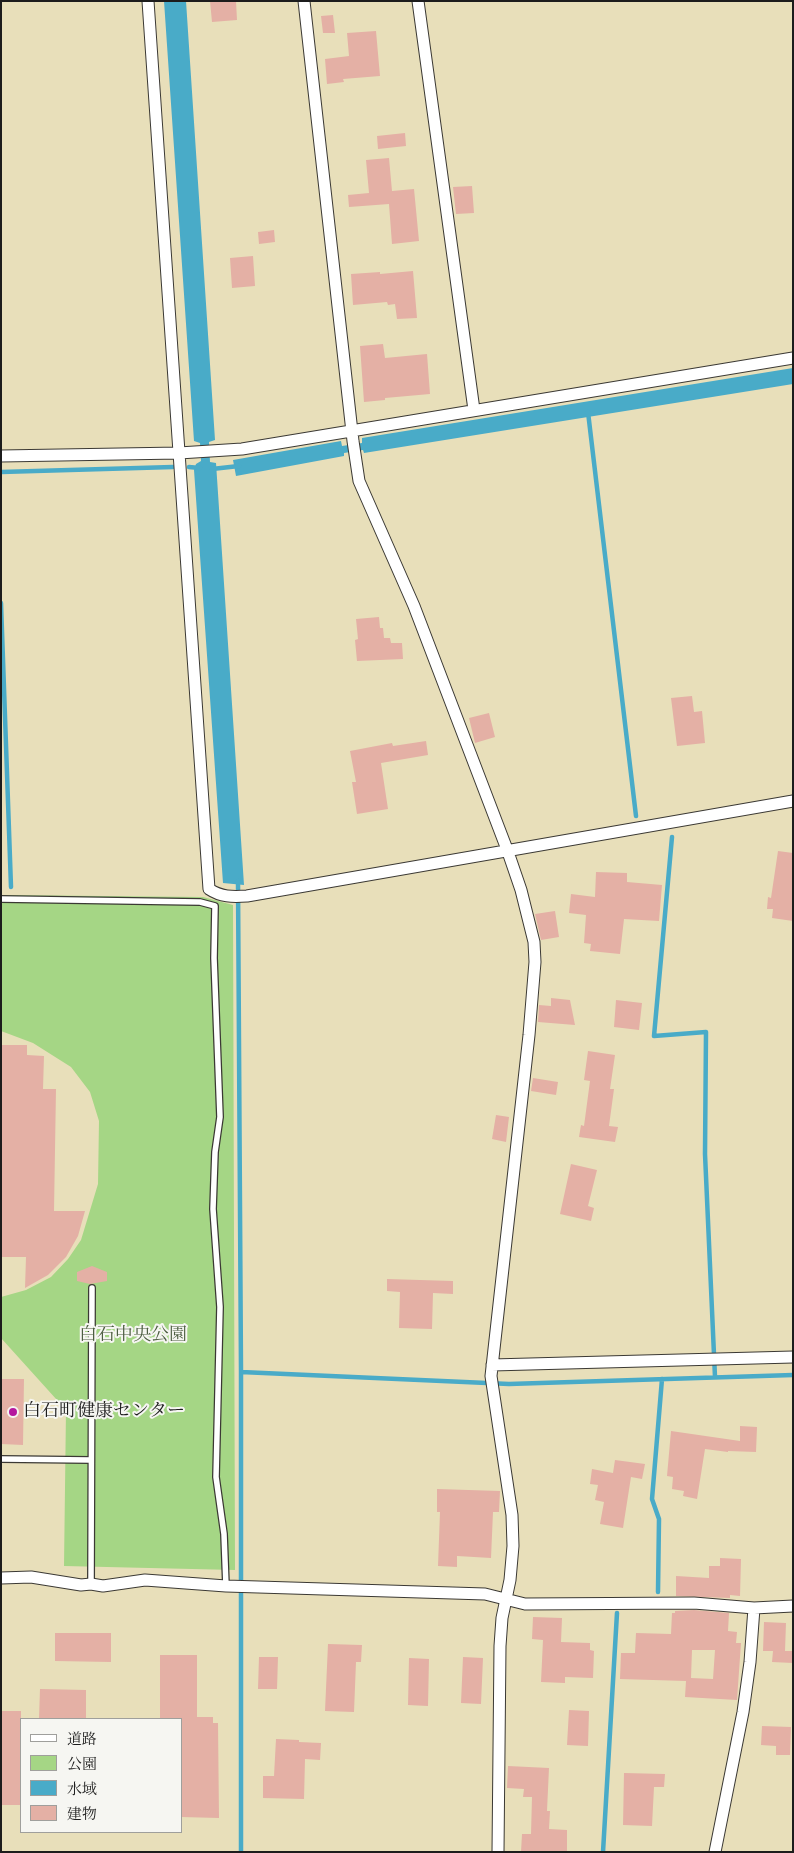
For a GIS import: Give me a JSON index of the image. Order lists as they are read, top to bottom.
{
  "parks": ["白石中央公園"],
  "places": ["白石町健康センター"],
  "legend": [
    "道路",
    "公園",
    "水域",
    "建物"
  ]
}
